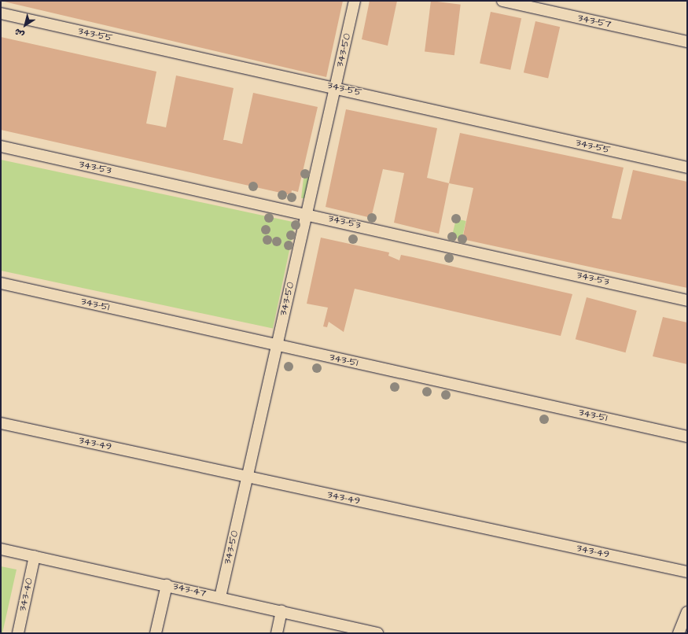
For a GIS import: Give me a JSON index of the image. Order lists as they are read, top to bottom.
{
  "streets": {
    "street": [
      "343-57",
      "343-55",
      "343-50",
      "343-53",
      "343-51",
      "343-49",
      "343-47",
      "343-40"
    ]
  },
  "crossings": [
    ["343-55", "343-50"],
    ["343-50", "343-53"],
    ["343-50", "343-51"],
    ["343-50", "343-49"],
    ["343-50", "343-47"],
    ["343-47", "343-40"]
  ],
  "north": "bottom left"
}
